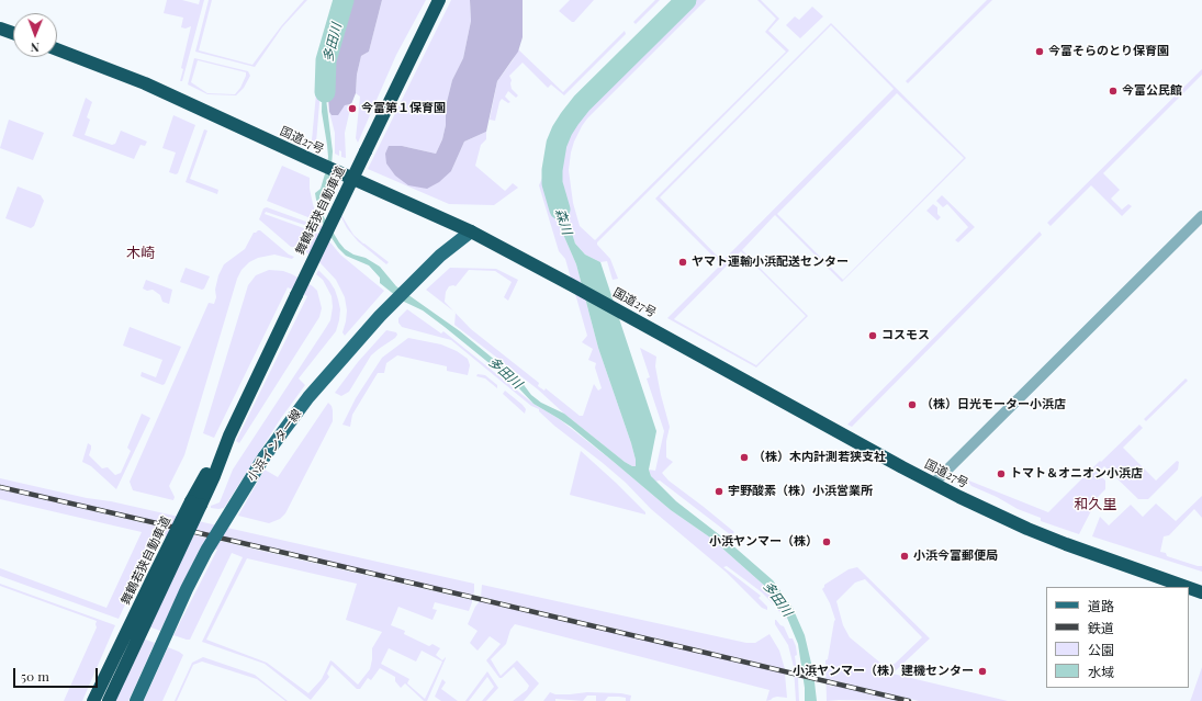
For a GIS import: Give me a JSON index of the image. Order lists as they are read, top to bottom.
{
  "streets": {
    "highway": ["国道27号", "舞鶴若狭自動車道"],
    "main road": ["小浜インター線"]
  },
  "crossings": [
    ["国道27号", "小浜インター線"]
  ],
  "districts": ["木崎", "和久里"],
  "water": ["多田川", "森川"],
  "places": [
    "今富そらのとり保育園",
    "今富公民館",
    "今富第１保育園",
    "ヤマト運輸小浜配送センター",
    "コスモス",
    "（株）日光モーター小浜店",
    "（株）木内計測若狭支社",
    "トマト＆オニオン小浜店",
    "宇野酸素（株）小浜営業所",
    "小浜ヤンマー（株）",
    "小浜今富郵便局",
    "小浜ヤンマー（株）建機センター"
  ],
  "legend": [
    "道路",
    "鉄道",
    "公園",
    "水域"
  ],
  "scale_bar": "50 m",
  "north": "bottom"
}
